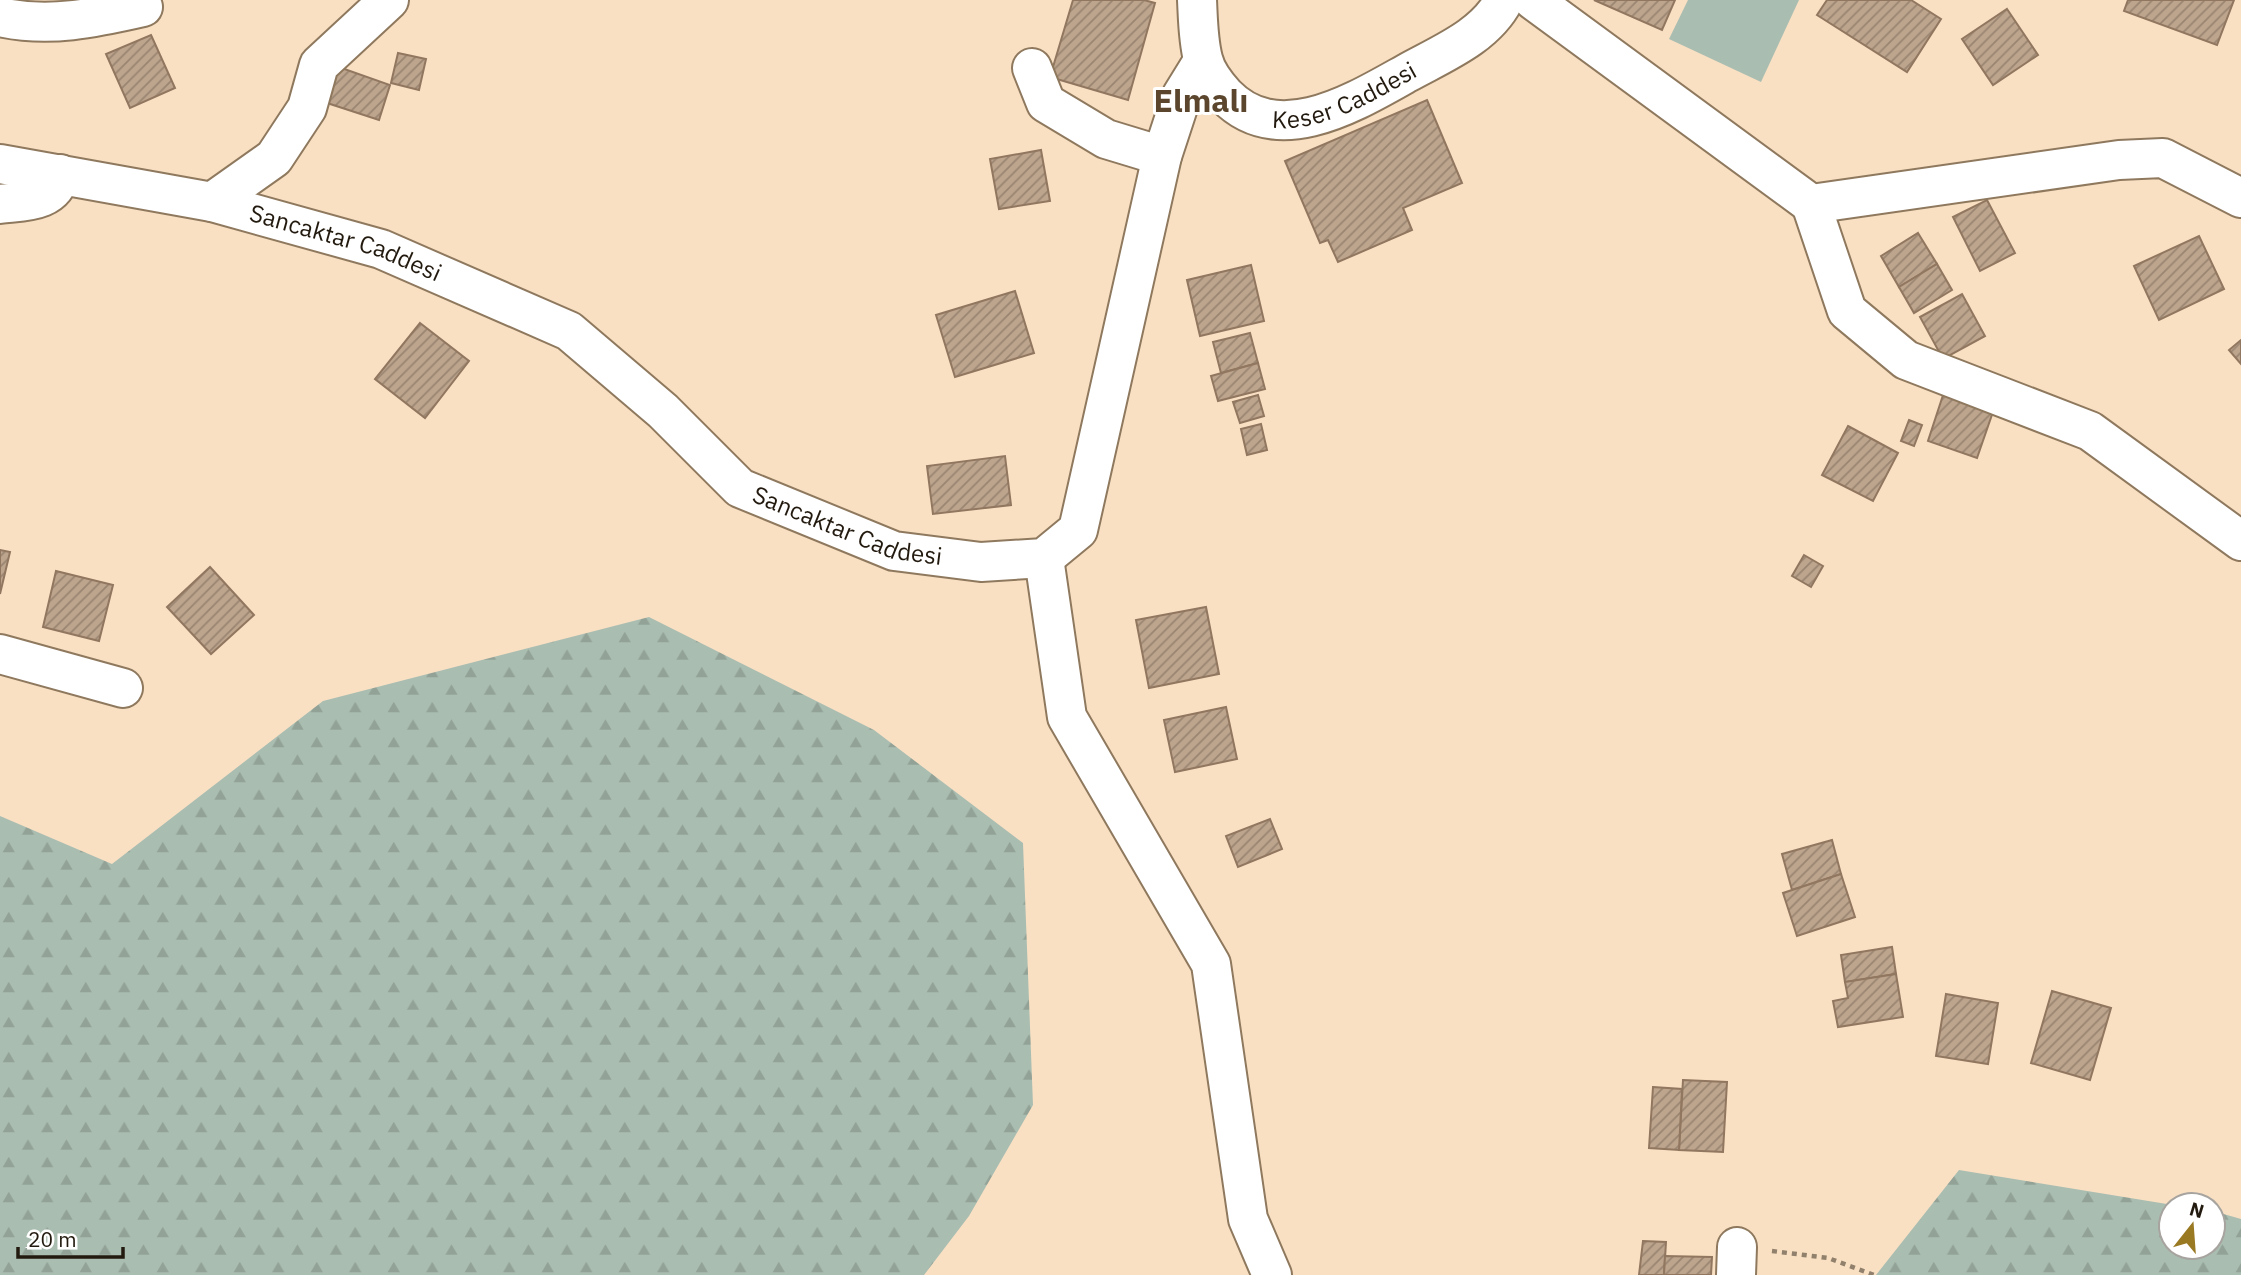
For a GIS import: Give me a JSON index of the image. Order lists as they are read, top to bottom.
{
  "streets": {
    "street": ["Keser Caddesi", "Sancaktar Caddesi"]
  },
  "districts": ["Elmalı"],
  "scale_bar": "20 m",
  "north": "top"
}
